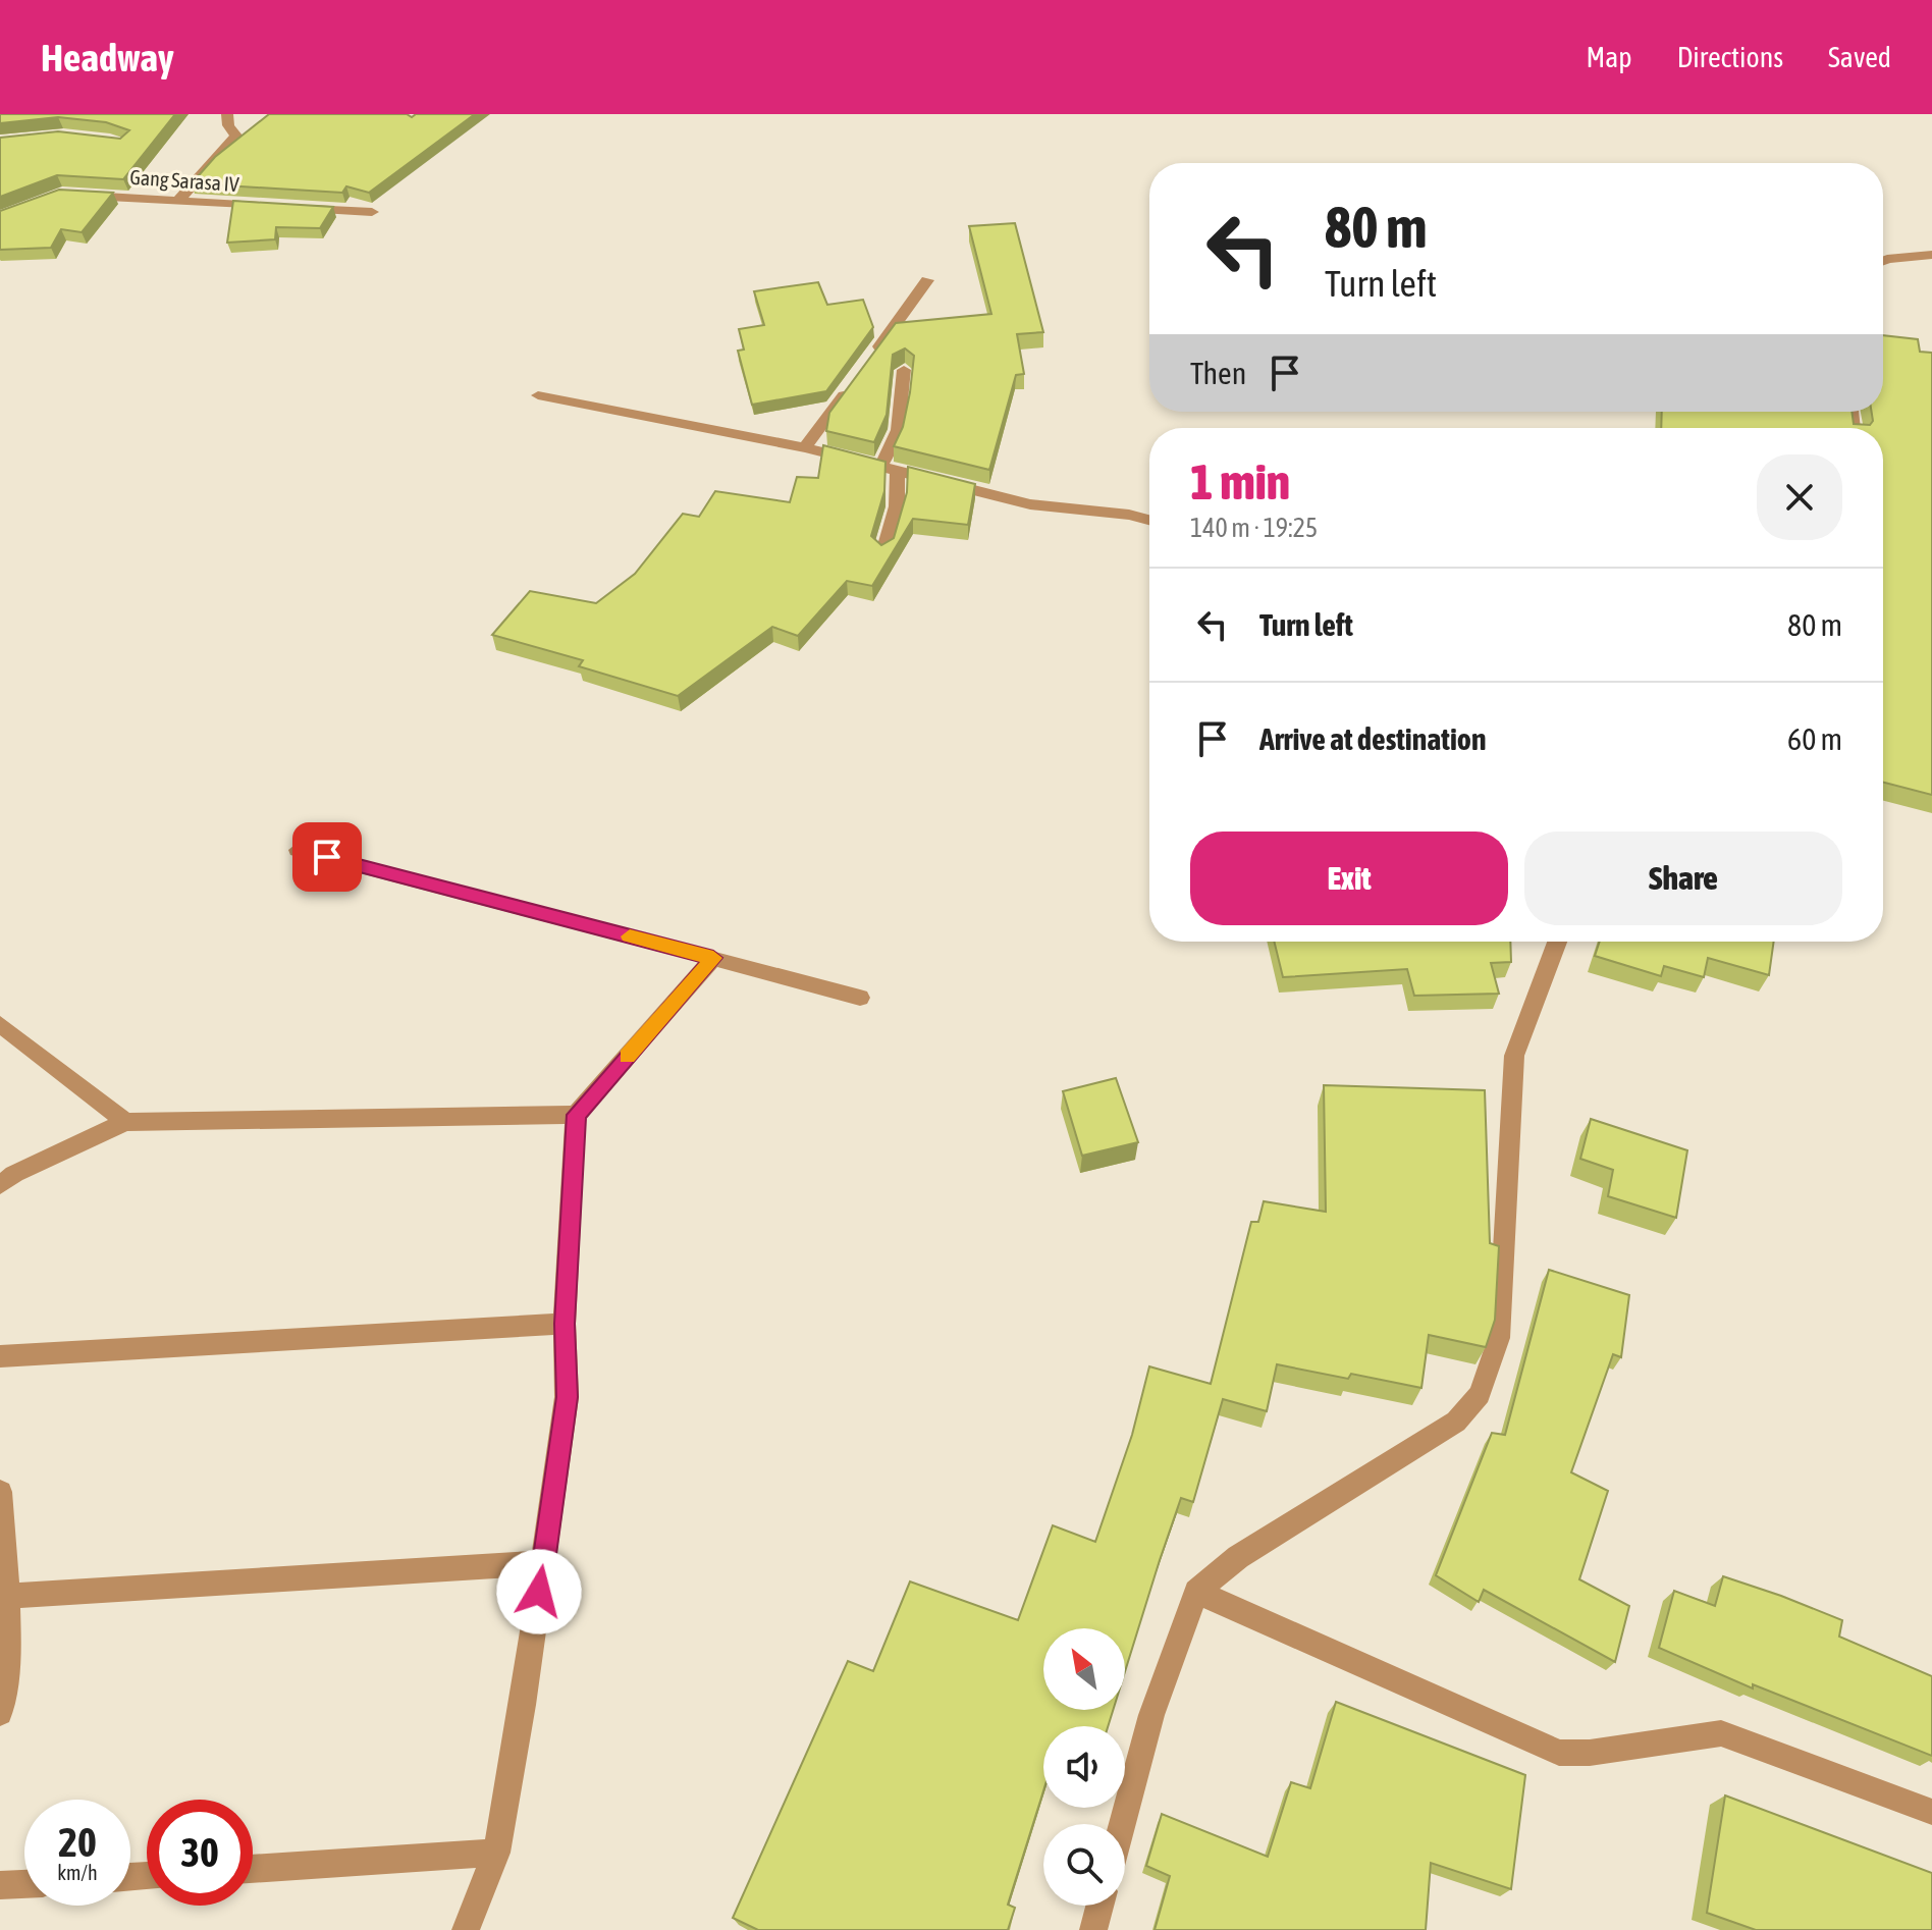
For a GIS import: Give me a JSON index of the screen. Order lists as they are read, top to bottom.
{
  "streets": {
    "street": ["Gang Sarasa IV"]
  },
  "north": "top left",
  "page": {
    "header": "Headway",
    "nav": ["Map", "Directions", "Saved"],
    "turn": ["80 m", "Turn left"],
    "then": "Then",
    "heading": ["1 min", "140 m · 19:25"],
    "list": [
      {
        "name": "Turn left",
        "value": "80 m"
      },
      {
        "name": "Arrive at destination",
        "value": "60 m"
      }
    ],
    "buttons": ["Exit", "Share"],
    "speed": "20 km/h",
    "limit": "30"
  }
}
